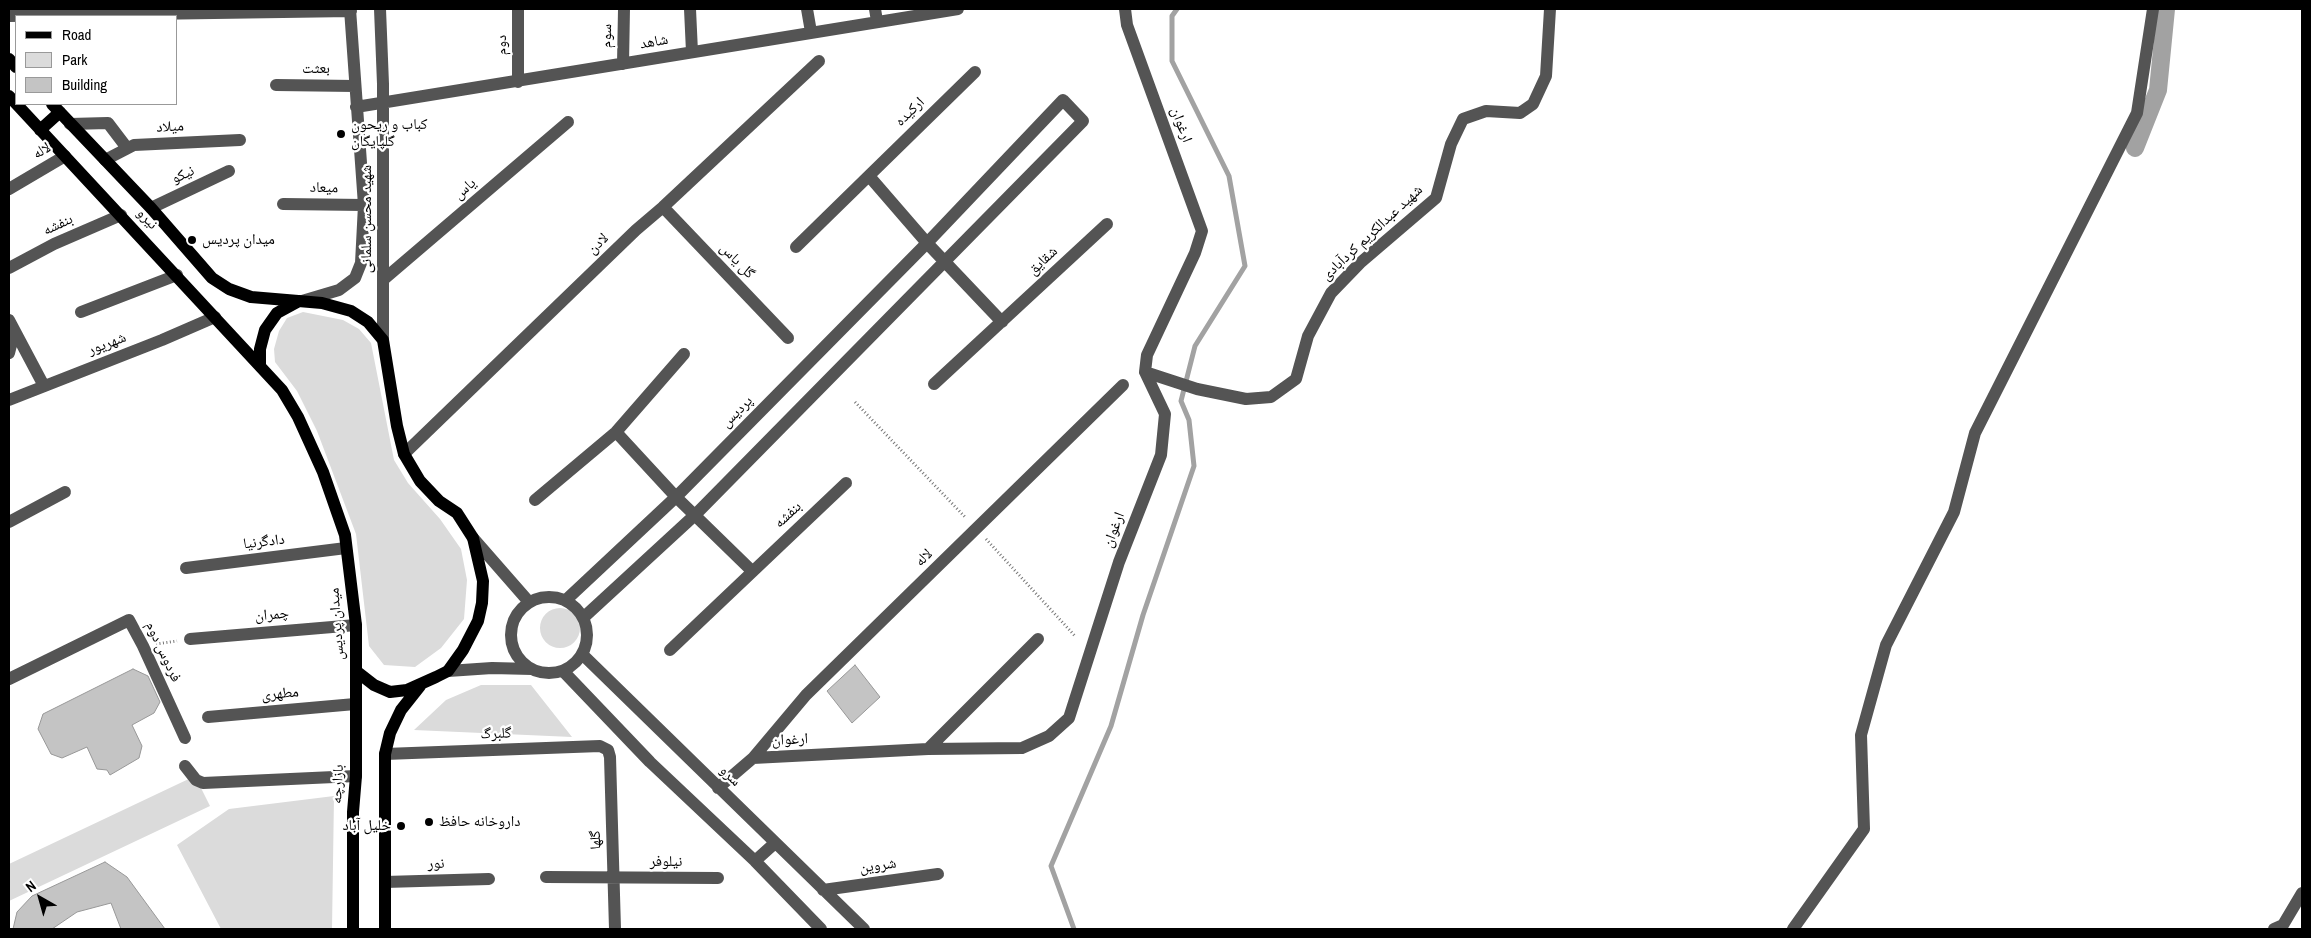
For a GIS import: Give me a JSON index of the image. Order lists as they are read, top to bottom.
{
  "streets": {
    "main road": ["نیرو", "میدان پردیس", "بازارچه"],
    "street": [
      "سوم",
      "شاهد",
      "دوم",
      "بعثت",
      "ارکیده",
      "ارغوان",
      "میلاد",
      "لاله",
      "نیکو",
      "میعاد",
      "یاس",
      "شهید محسن سلمانی",
      "بنفشه",
      "شهید عبدالکریم کردآبادی",
      "لادن",
      "گل یاس",
      "شقایق",
      "شهریور",
      "پردیس",
      "دادگرنیا",
      "چمران",
      "فردوس دوم",
      "مطهری",
      "گلبرگ",
      "سرو",
      "گلها",
      "نیلوفر",
      "نور",
      "شروین"
    ]
  },
  "crossings": [
    ["سوم", "شاهد"],
    ["شاهد", "دوم"],
    ["شاهد", "شهید محسن سلمانی"],
    ["بعثت", "شهید محسن سلمانی"],
    ["ارغوان", "لاله"],
    ["ارغوان", "شهید عبدالکریم کردآبادی"],
    ["ارغوان", "سرو"],
    ["میلاد", "نیرو"],
    ["لاله", "نیرو"],
    ["نیکو", "نیرو"],
    ["میعاد", "شهید محسن سلمانی"],
    ["یاس", "شهید محسن سلمانی"],
    ["نیرو", "شهید محسن سلمانی"],
    ["نیرو", "بنفشه"],
    ["نیرو", "شهریور"],
    ["نیرو", "میدان پردیس"],
    ["شهید محسن سلمانی", "میدان پردیس"],
    ["لادن", "گل یاس"],
    ["لادن", "میدان پردیس"],
    ["پردیس", "سرو"],
    ["دادگرنیا", "میدان پردیس"],
    ["چمران", "میدان پردیس"],
    ["میدان پردیس", "بازارچه"],
    ["مطهری", "بازارچه"],
    ["گلبرگ", "گلها"],
    ["سرو", "شروین"],
    ["گلها", "نیلوفر"]
  ],
  "places": [
    "کباب و ریحون گلپایگان",
    "میدان پردیس",
    "داروخانه حافظ",
    "خلیل آباد"
  ],
  "legend": ["Road", "Park", "Building"],
  "north": "top left"
}
